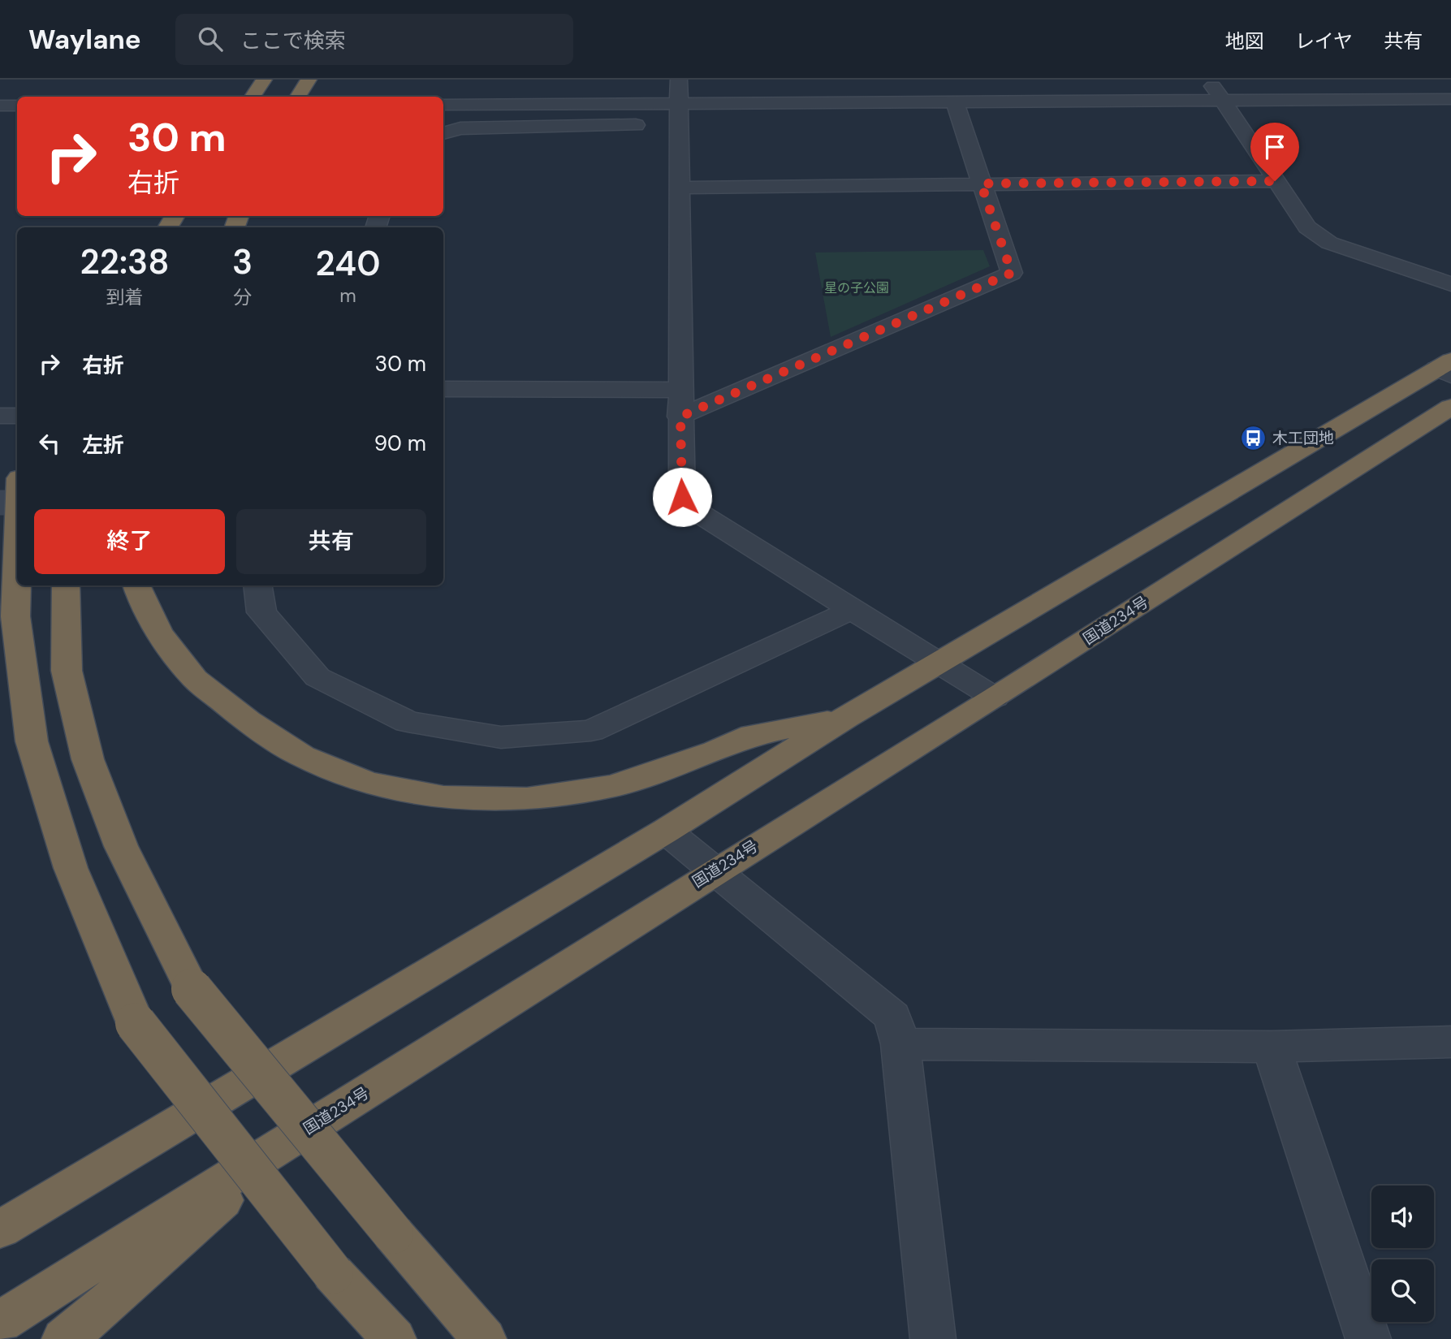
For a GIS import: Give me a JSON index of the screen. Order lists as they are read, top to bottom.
{
  "streets": {
    "highway": ["国道234号"]
  },
  "parks": ["星の子公園"],
  "places": {
    "bus stop": ["木工団地"]
  },
  "page": {
    "header": "Waylane",
    "search": "ここで検索",
    "nav": ["地図", "レイヤ", "共有"],
    "turn": ["30 m", "右折"],
    "eta": [
      "22:38",
      "到着",
      "3",
      "分",
      "240",
      "m"
    ],
    "list": [
      {
        "name": "右折",
        "value": "30 m"
      },
      {
        "name": "左折",
        "value": "90 m"
      }
    ],
    "buttons": ["終了", "共有"]
  }
}
